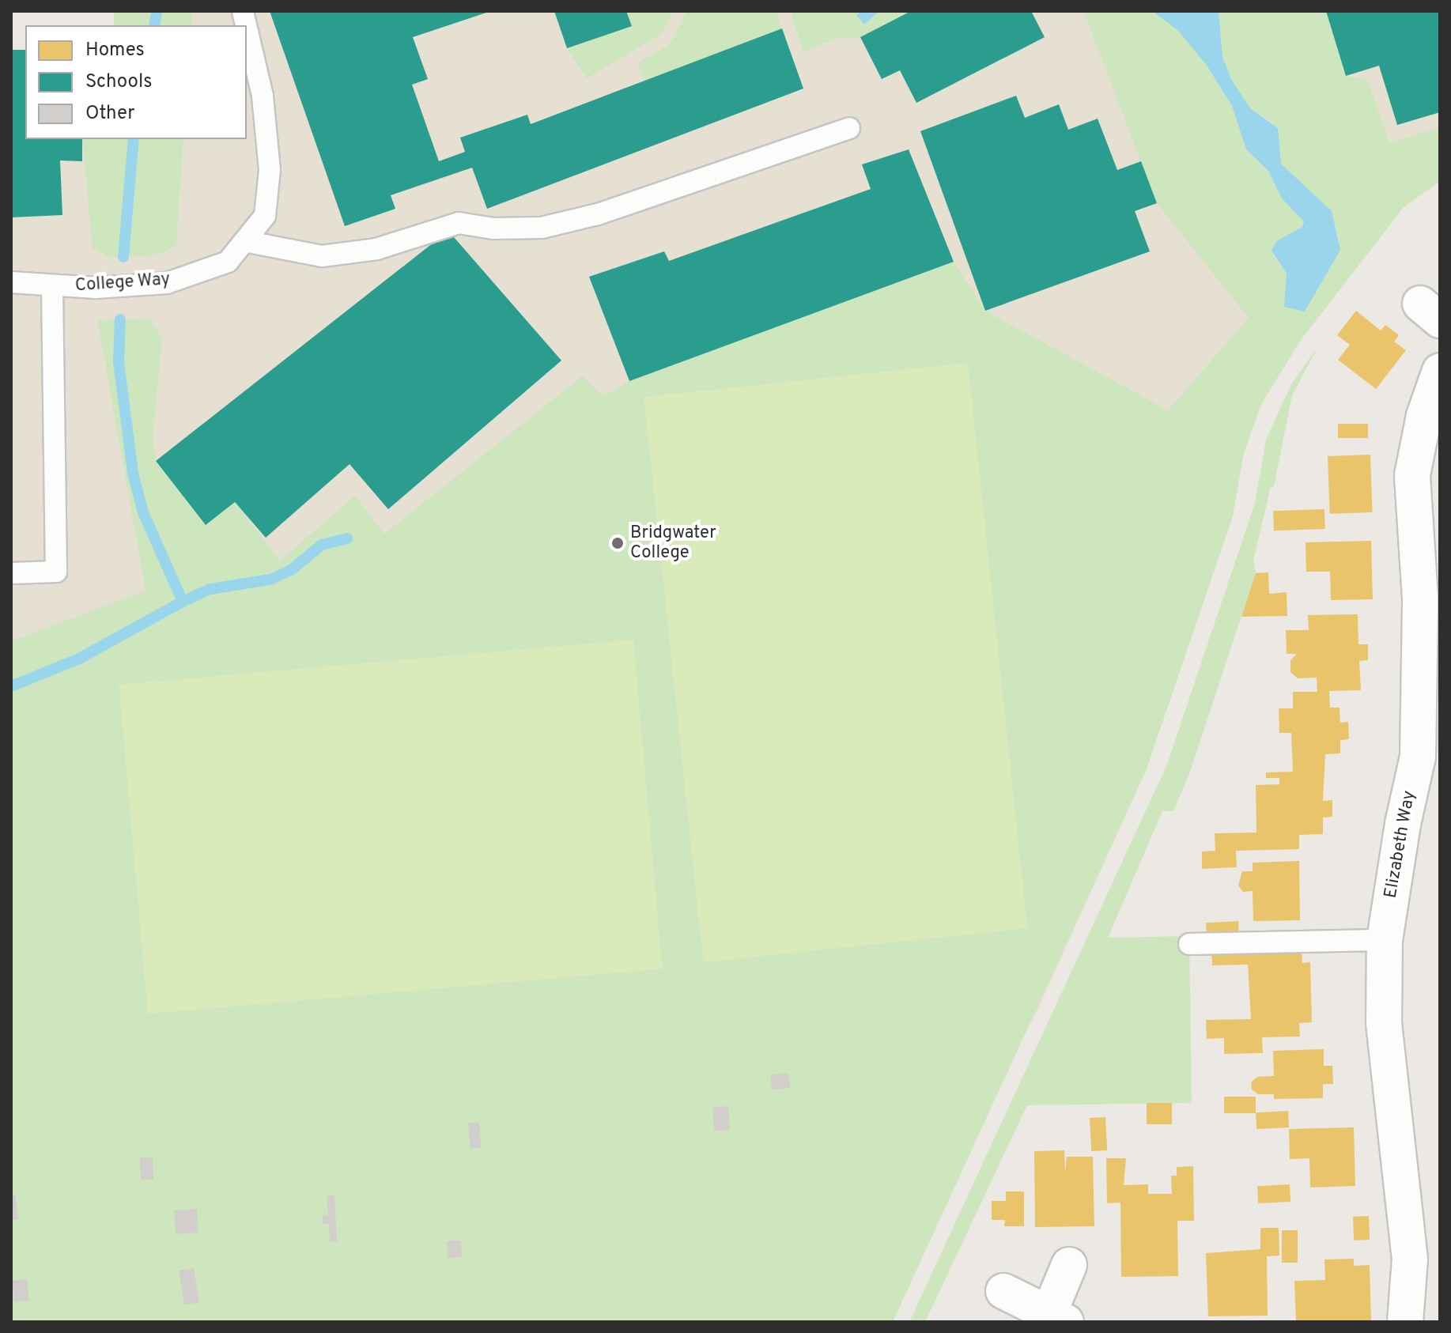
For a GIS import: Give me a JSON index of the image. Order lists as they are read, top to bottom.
{
  "streets": {
    "street": ["Elizabeth Way"],
    "lane": ["College Way"]
  },
  "places": ["Bridgwater College"],
  "legend": ["Homes", "Schools", "Other"]
}
